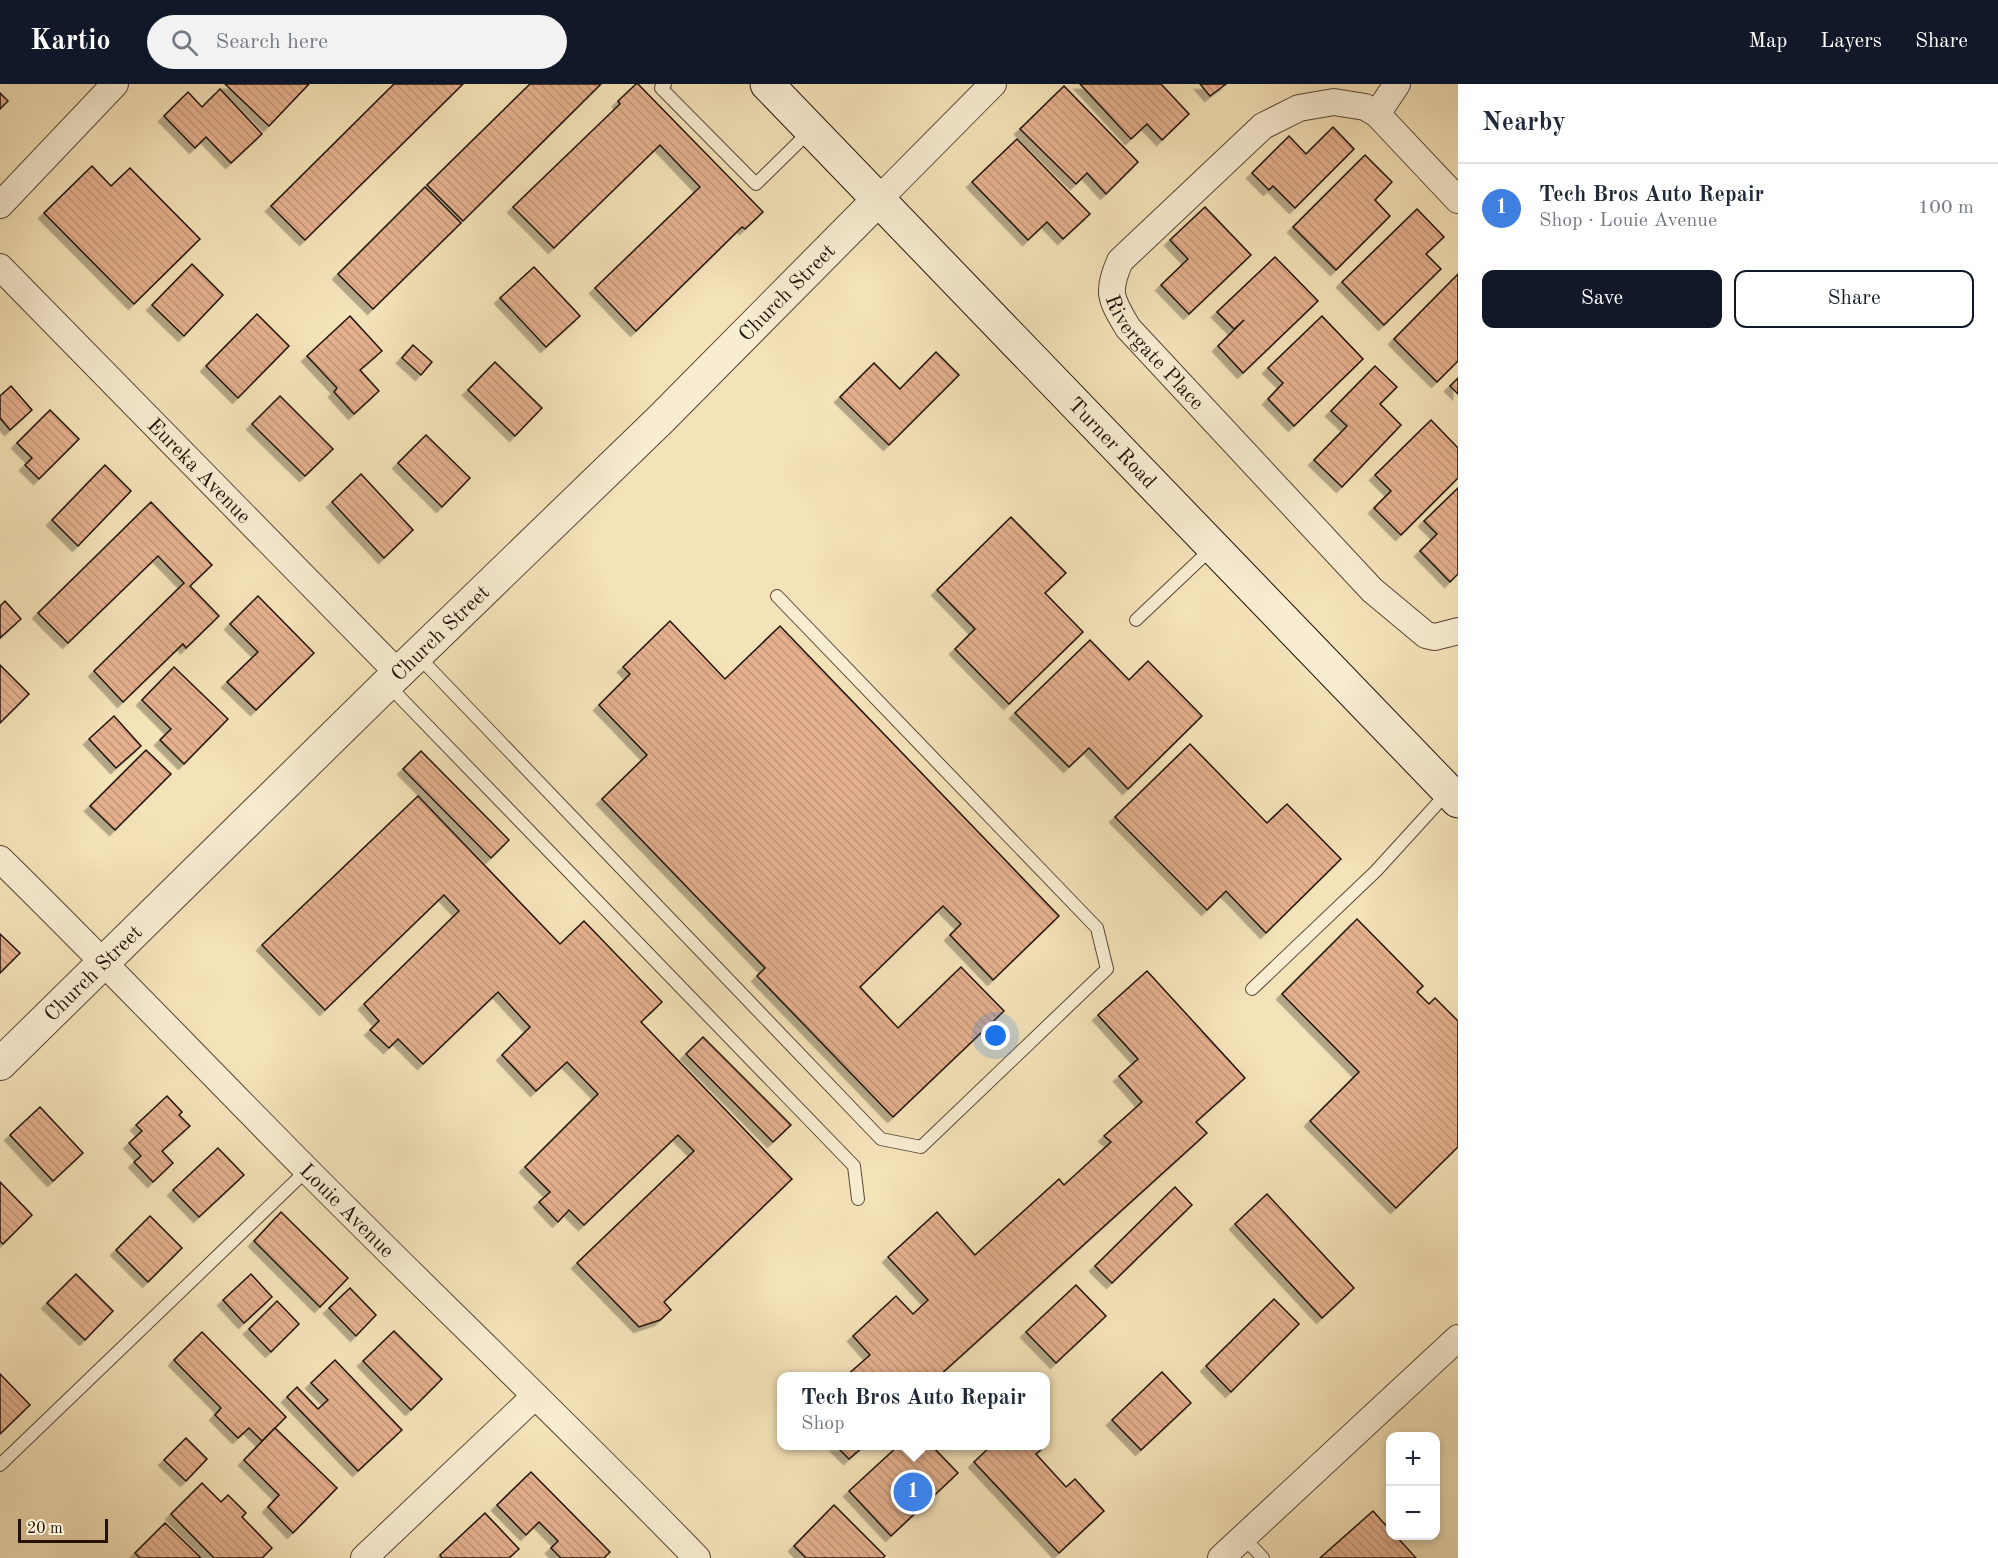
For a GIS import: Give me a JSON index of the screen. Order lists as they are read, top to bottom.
{
  "streets": {
    "main road": ["Turner Road"],
    "street": [
      "Church Street",
      "Rivergate Place",
      "Eureka Avenue",
      "Louie Avenue"
    ]
  },
  "crossings": [
    ["Church Street", "Turner Road"],
    ["Church Street", "Eureka Avenue"],
    ["Church Street", "Louie Avenue"]
  ],
  "scale_bar": "20 m",
  "page": {
    "header": "Kartio",
    "search": "Search here",
    "nav": ["Map", "Layers", "Share"],
    "heading": "Nearby",
    "list": [
      {
        "mark": "1",
        "name": "Tech Bros Auto Repair",
        "note": "Shop · Louie Avenue",
        "value": "100 m"
      }
    ],
    "buttons": ["Save", "Share"],
    "popup": ["Tech Bros Auto Repair", "Shop"],
    "map_buttons": ["+", "−"],
    "pins": "1",
    "scale": "20 m"
  }
}
